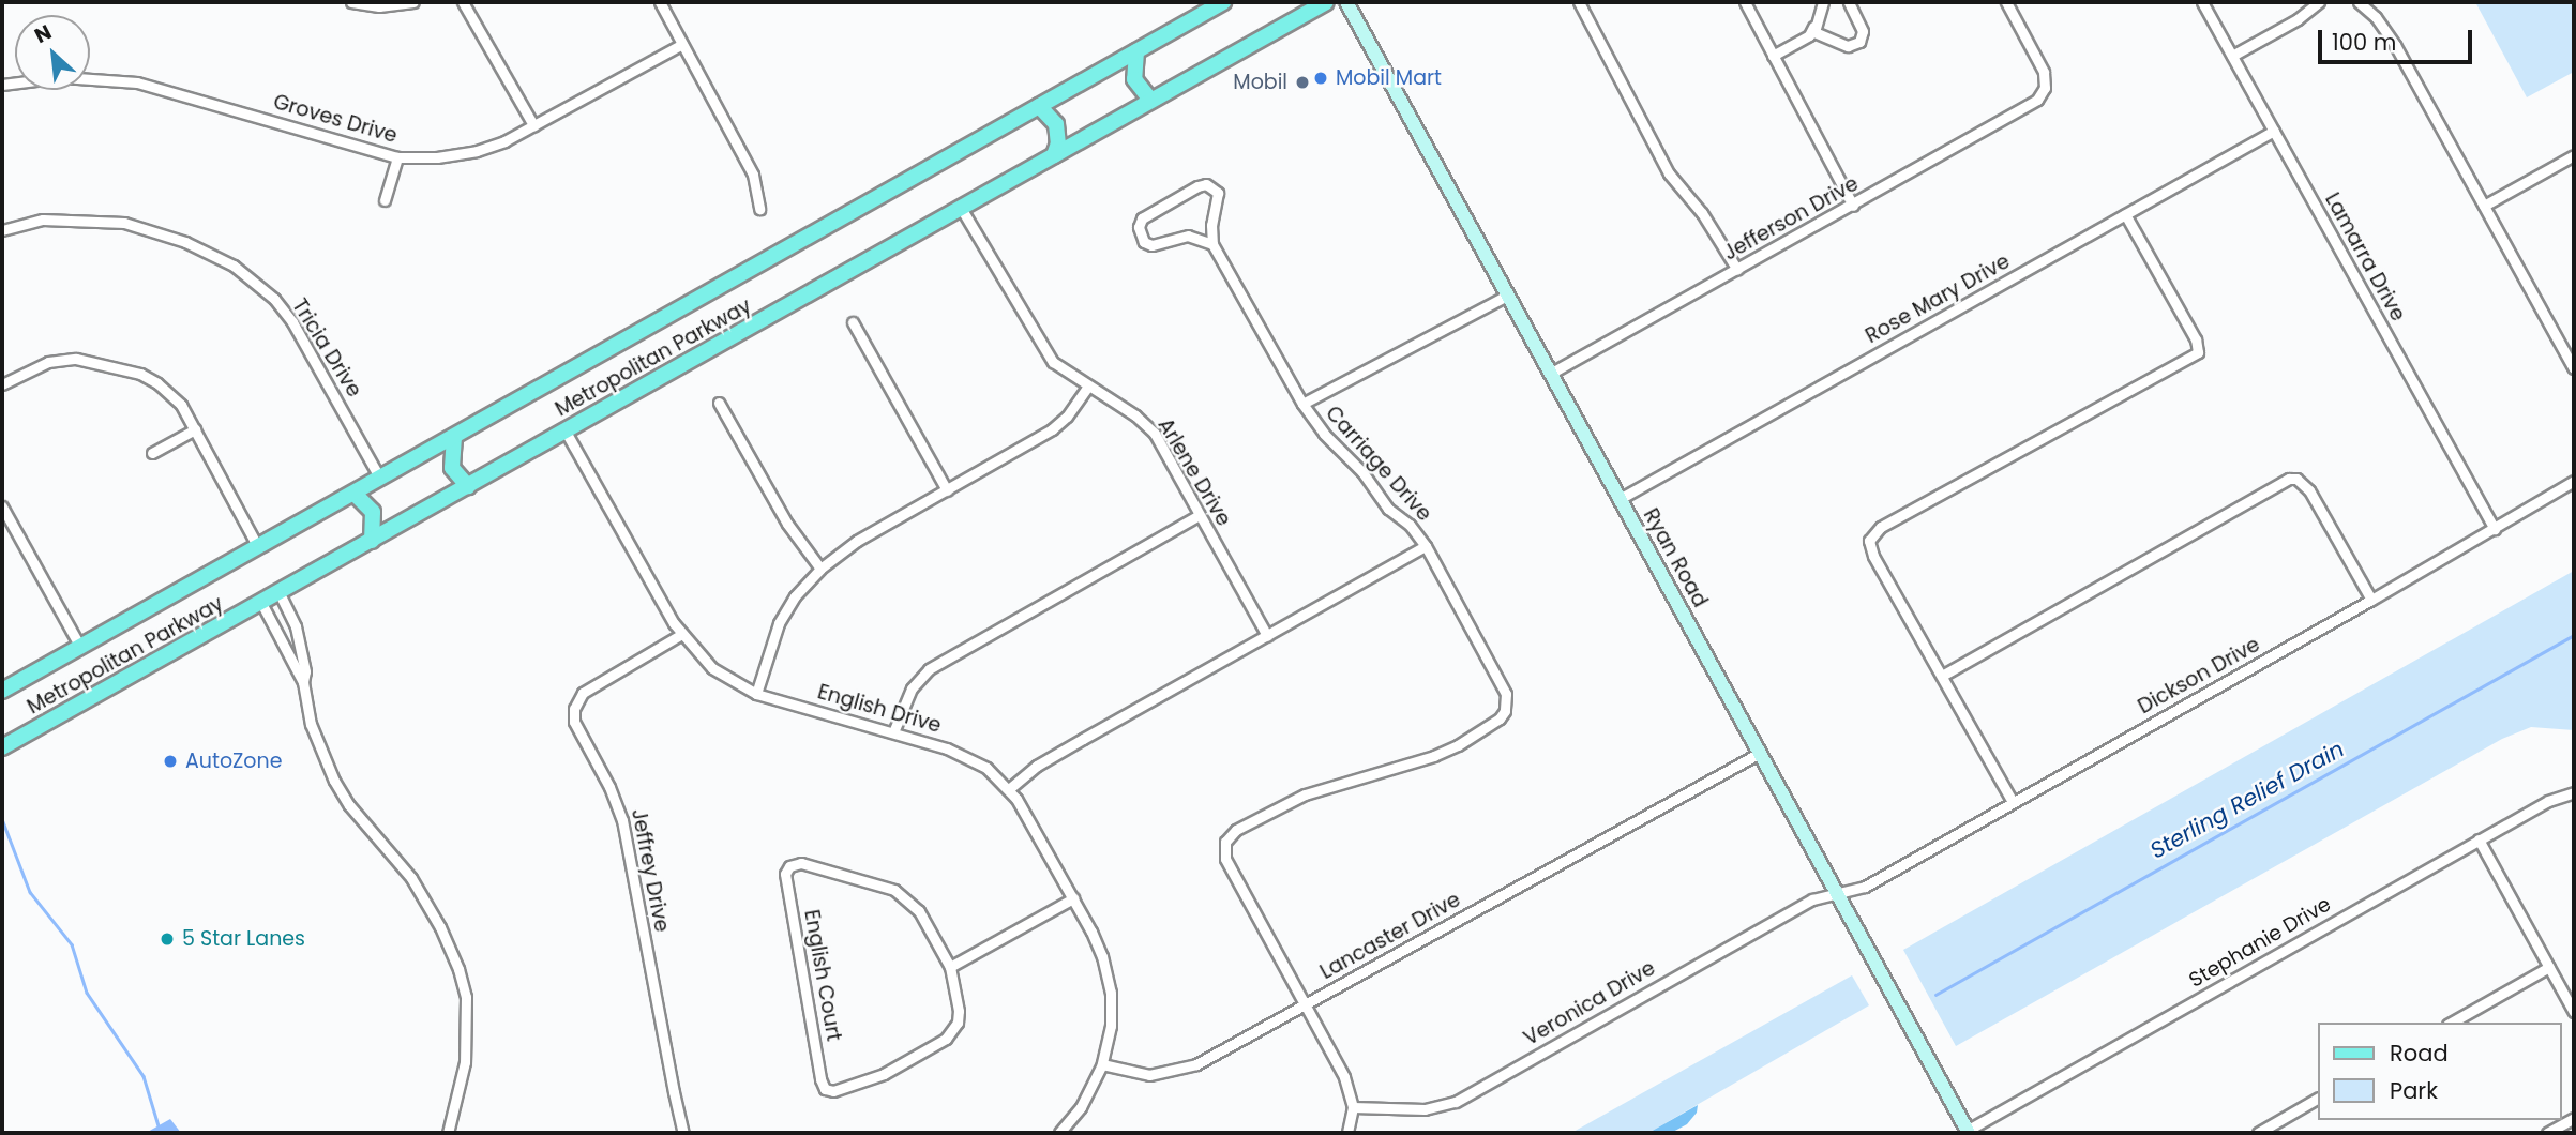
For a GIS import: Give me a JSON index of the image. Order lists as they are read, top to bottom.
{
  "streets": {
    "main road": ["Metropolitan Parkway", "Ryan Road"],
    "street": [
      "Groves Drive",
      "Jefferson Drive",
      "Lamarra Drive",
      "Rose Mary Drive",
      "Tricia Drive",
      "Carriage Drive",
      "Arlene Drive",
      "Dickson Drive",
      "English Drive",
      "Jeffrey Drive",
      "Lancaster Drive",
      "Stephanie Drive",
      "English Court",
      "Veronica Drive"
    ]
  },
  "crossings": [
    ["Jefferson Drive", "Ryan Road"],
    ["Lamarra Drive", "Rose Mary Drive"],
    ["Lamarra Drive", "Dickson Drive"],
    ["Rose Mary Drive", "Ryan Road"],
    ["Tricia Drive", "Metropolitan Parkway"],
    ["Metropolitan Parkway", "Arlene Drive"],
    ["Metropolitan Parkway", "English Drive"],
    ["Carriage Drive", "Lancaster Drive"],
    ["Ryan Road", "Dickson Drive"],
    ["Ryan Road", "Lancaster Drive"],
    ["Ryan Road", "Stephanie Drive"],
    ["Ryan Road", "Veronica Drive"],
    ["Dickson Drive", "Veronica Drive"],
    ["English Drive", "Jeffrey Drive"],
    ["English Drive", "Lancaster Drive"]
  ],
  "water": ["Sterling Relief Drain"],
  "places": [
    "Mobil Mart",
    "Mobil",
    "AutoZone",
    "5 Star Lanes"
  ],
  "legend": ["Road", "Park"],
  "scale_bar": "100 m",
  "north": "top left"
}
